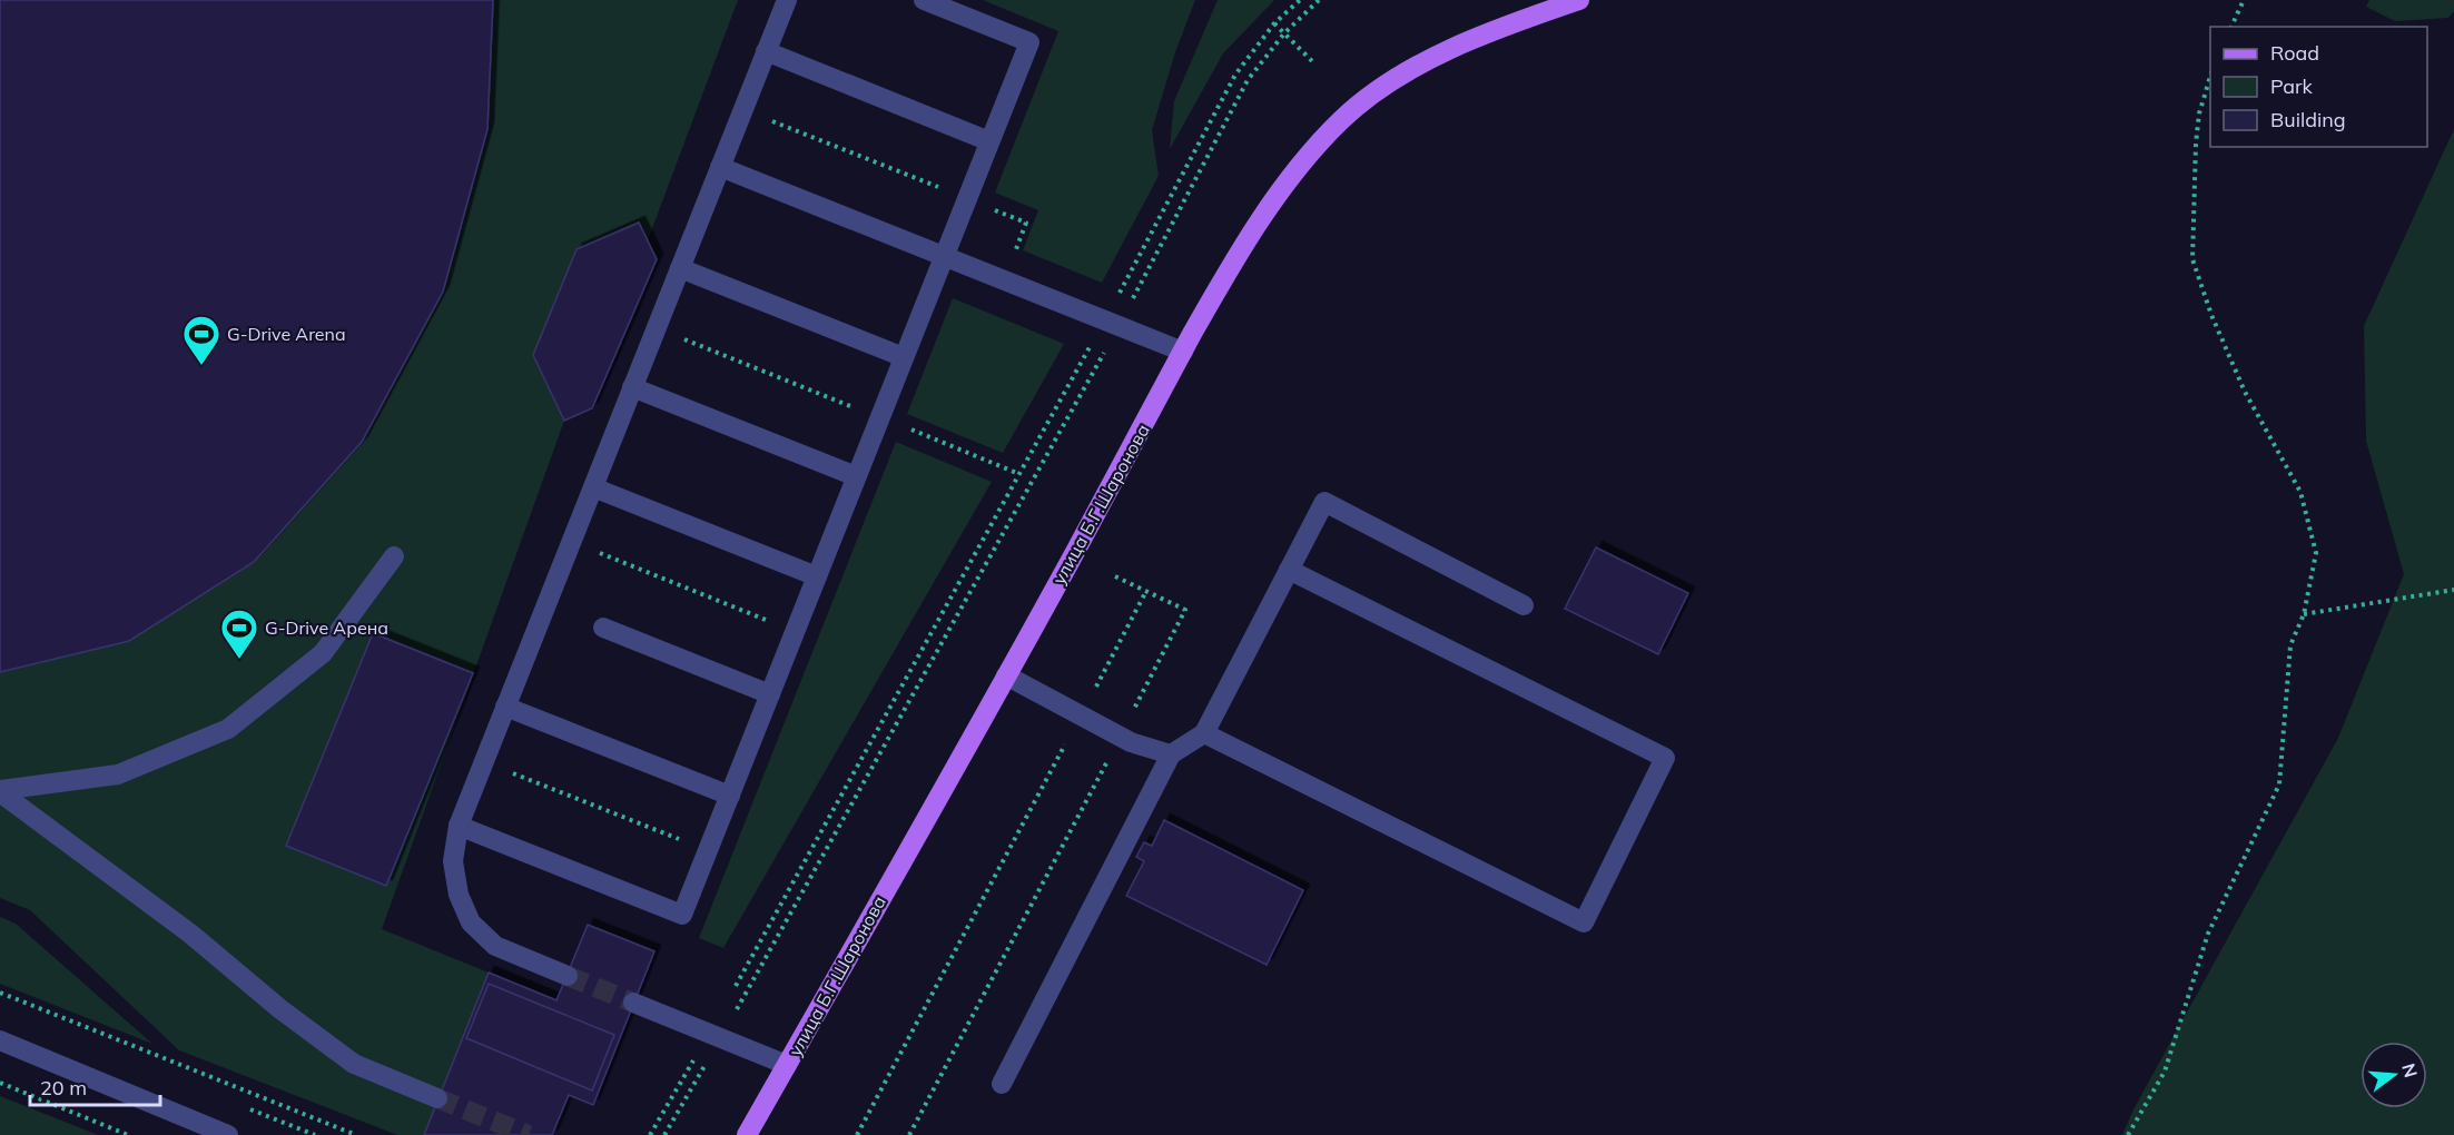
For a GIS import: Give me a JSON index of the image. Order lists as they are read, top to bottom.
{
  "streets": {
    "main road": ["улица Б.Г.Шаронова"]
  },
  "places": {
    "sports": ["G-Drive Arena", "G-Drive Арена"]
  },
  "legend": ["Road", "Park", "Building"],
  "scale_bar": "20 m",
  "north": "right"
}
